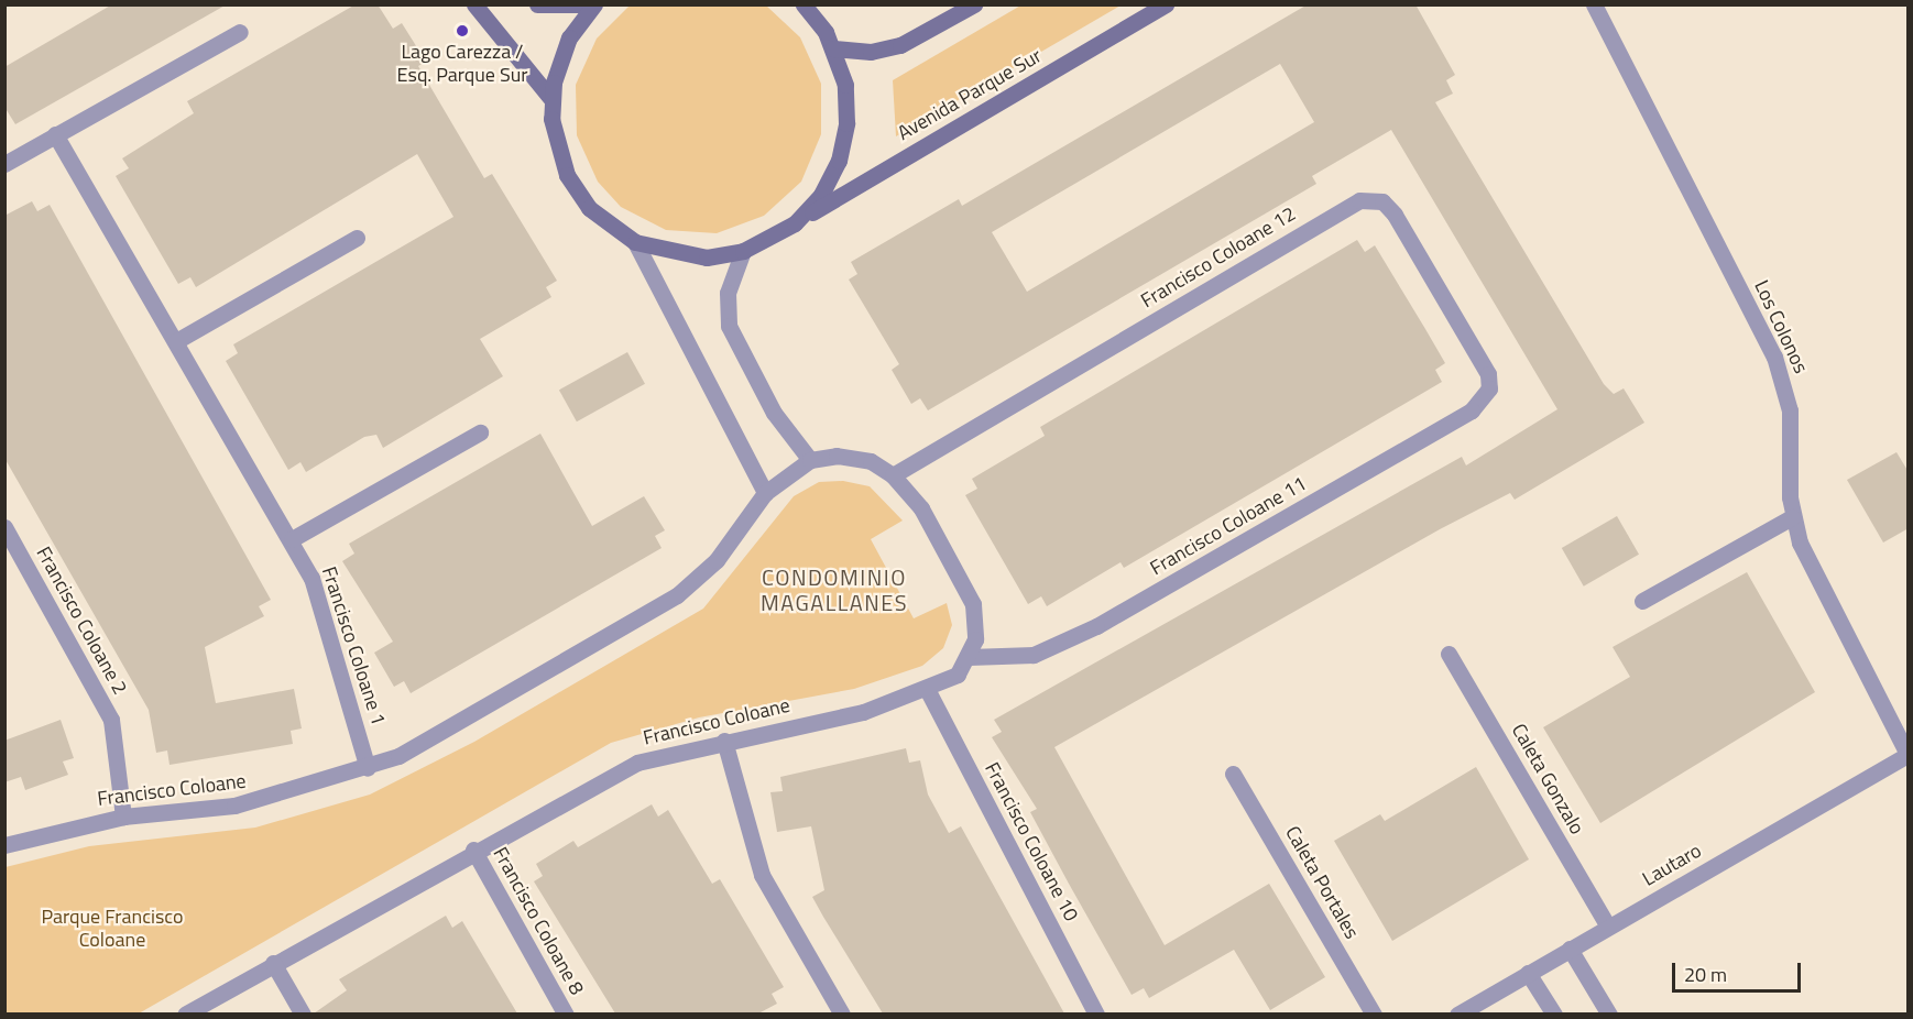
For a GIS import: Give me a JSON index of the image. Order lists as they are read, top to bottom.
{
  "streets": {
    "street": [
      "Avenida Parque Sur",
      "Francisco Coloane 12",
      "Los Colonos",
      "Francisco Coloane 11",
      "Francisco Coloane 2",
      "Francisco Coloane 1",
      "Francisco Coloane",
      "Caleta Gonzalo",
      "Francisco Coloane 10",
      "Lautaro",
      "Caleta Portales",
      "Francisco Coloane 8"
    ]
  },
  "crossings": [
    ["Francisco Coloane 12", "Francisco Coloane 11"],
    ["Los Colonos", "Lautaro"],
    ["Francisco Coloane 11", "Francisco Coloane"],
    ["Francisco Coloane 2", "Francisco Coloane"],
    ["Francisco Coloane 1", "Francisco Coloane"],
    ["Francisco Coloane", "Francisco Coloane 10"],
    ["Francisco Coloane", "Francisco Coloane 8"],
    ["Caleta Gonzalo", "Lautaro"]
  ],
  "districts": ["CONDOMINIO MAGALLANES"],
  "parks": ["Parque Francisco Coloane"],
  "places": ["Lago Carezza / Esq. Parque Sur"],
  "scale_bar": "20 m"
}
